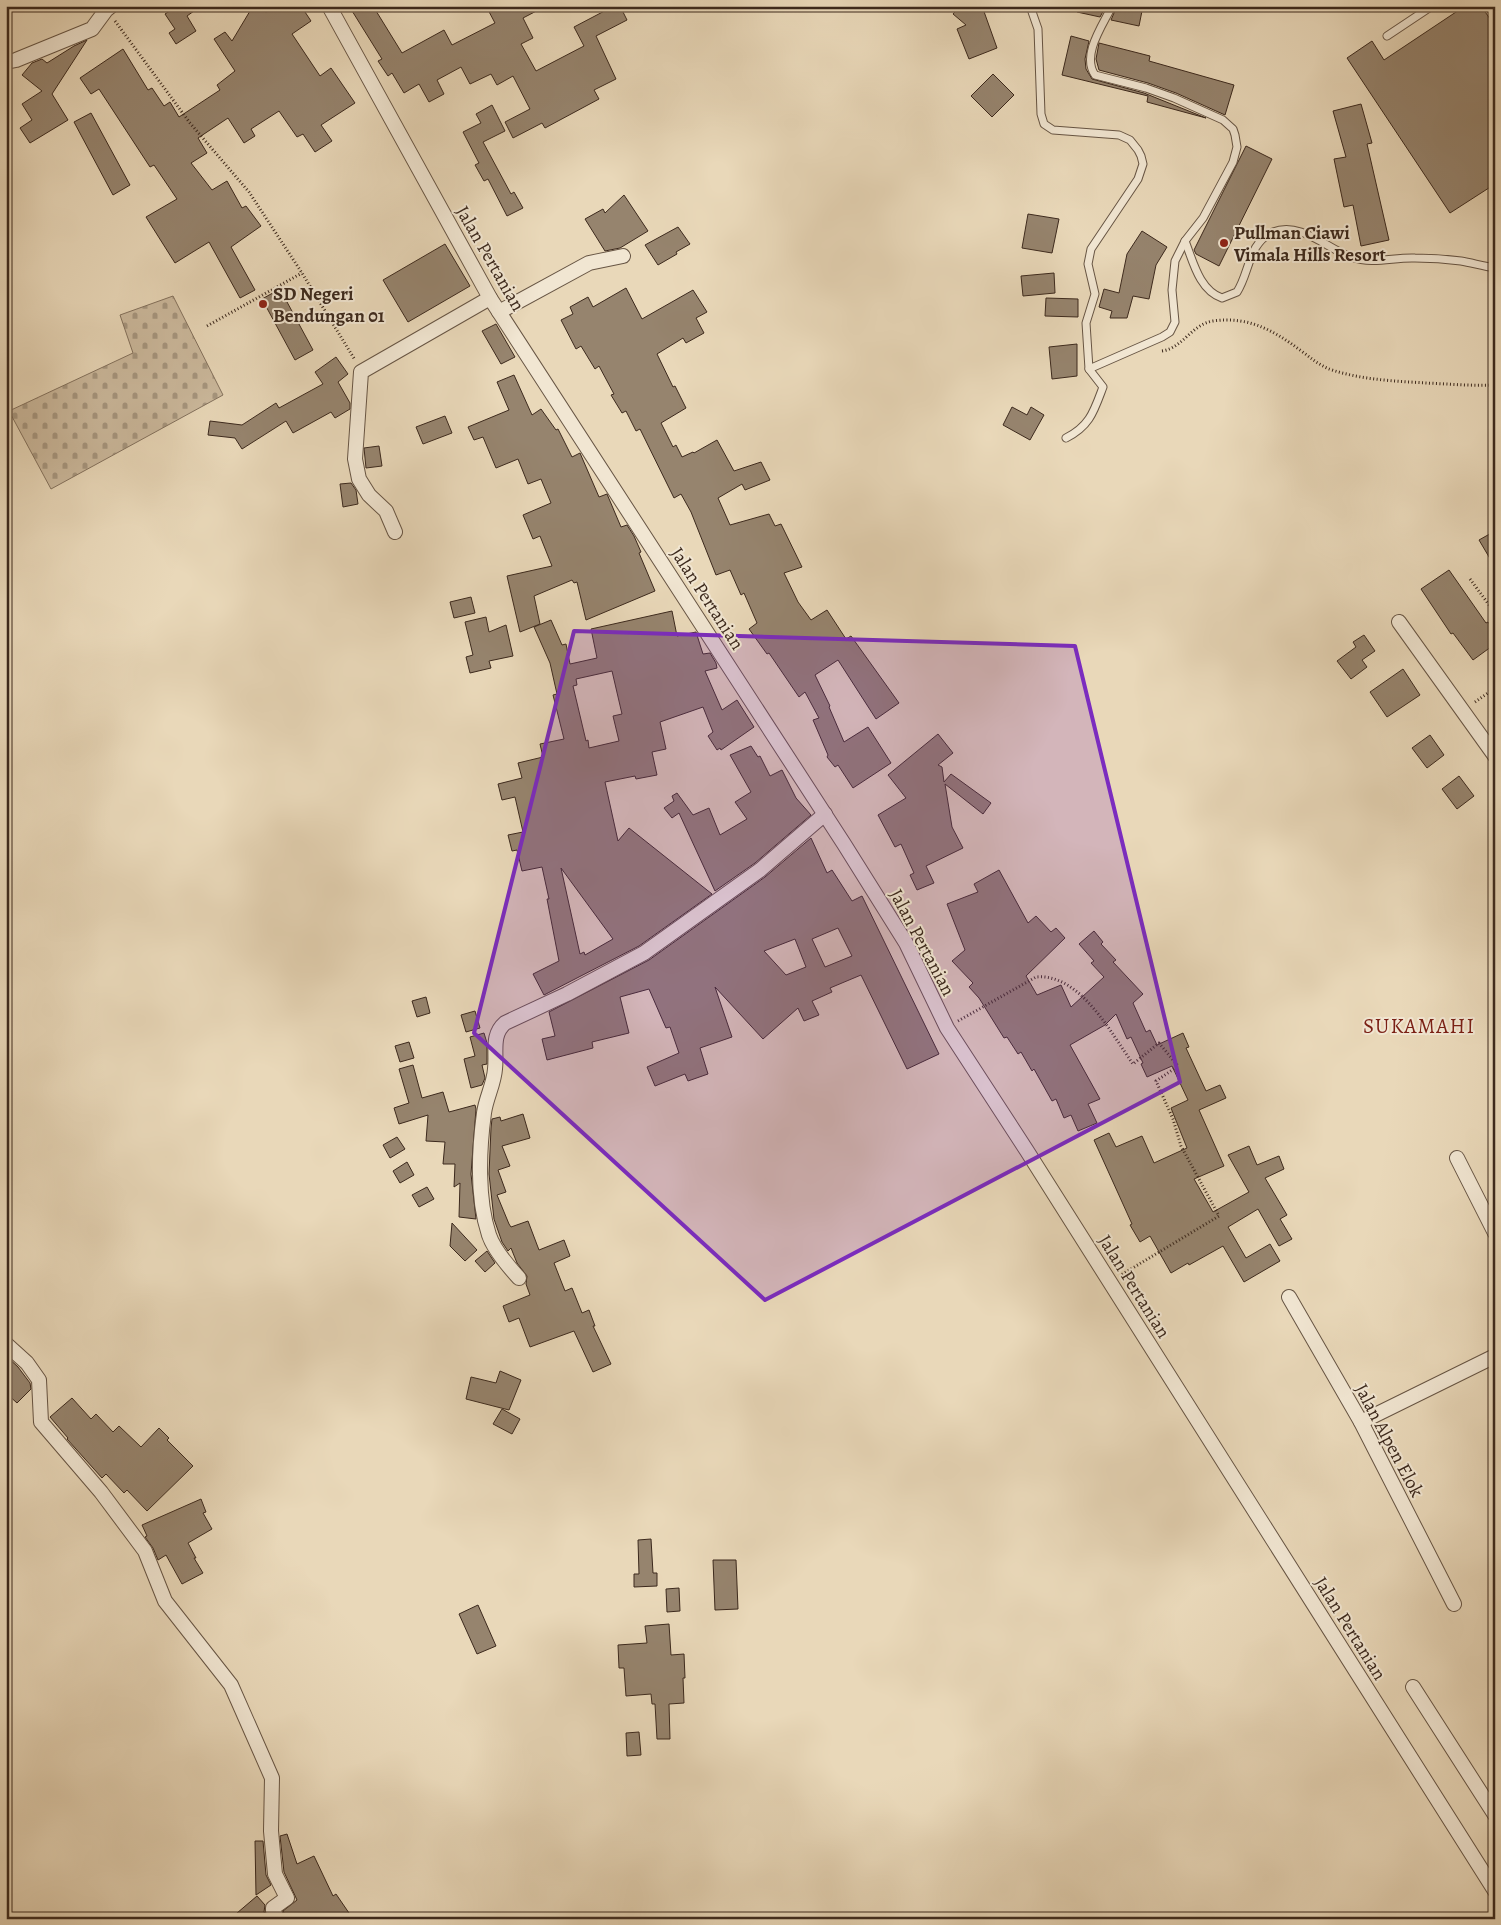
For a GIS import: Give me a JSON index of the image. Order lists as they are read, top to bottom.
{
  "streets": {
    "street": ["Jalan Pertanian", "Jalan Alpen Elok"]
  },
  "districts": ["SUKAMAHI"],
  "places": ["Pullman Ciawi Vimala Hills Resort", "SD Negeri Bendungan 01"]
}
